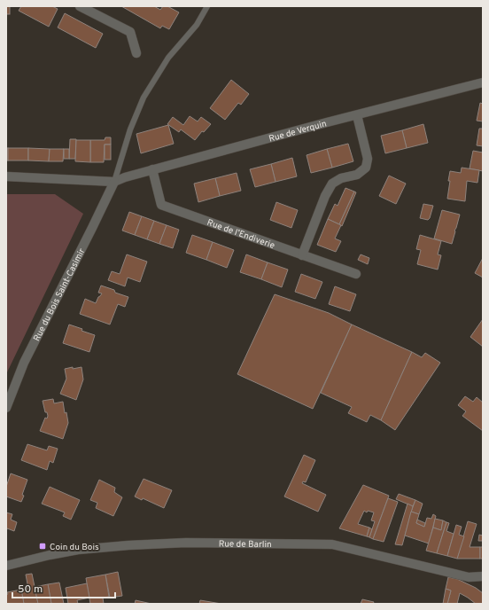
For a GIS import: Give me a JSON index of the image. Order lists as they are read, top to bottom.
{
  "streets": {
    "street": [
      "Rue de Verquin",
      "Rue de l’Endiverie",
      "Rue du Bois Saint-Casimir",
      "Rue de Barlin"
    ]
  },
  "crossings": [
    ["Rue de Verquin", "Rue de l’Endiverie"],
    ["Rue de Verquin", "Rue du Bois Saint-Casimir"]
  ],
  "places": {
    "transit": ["Coin du Bois"]
  },
  "scale_bar": "50 m"
}
